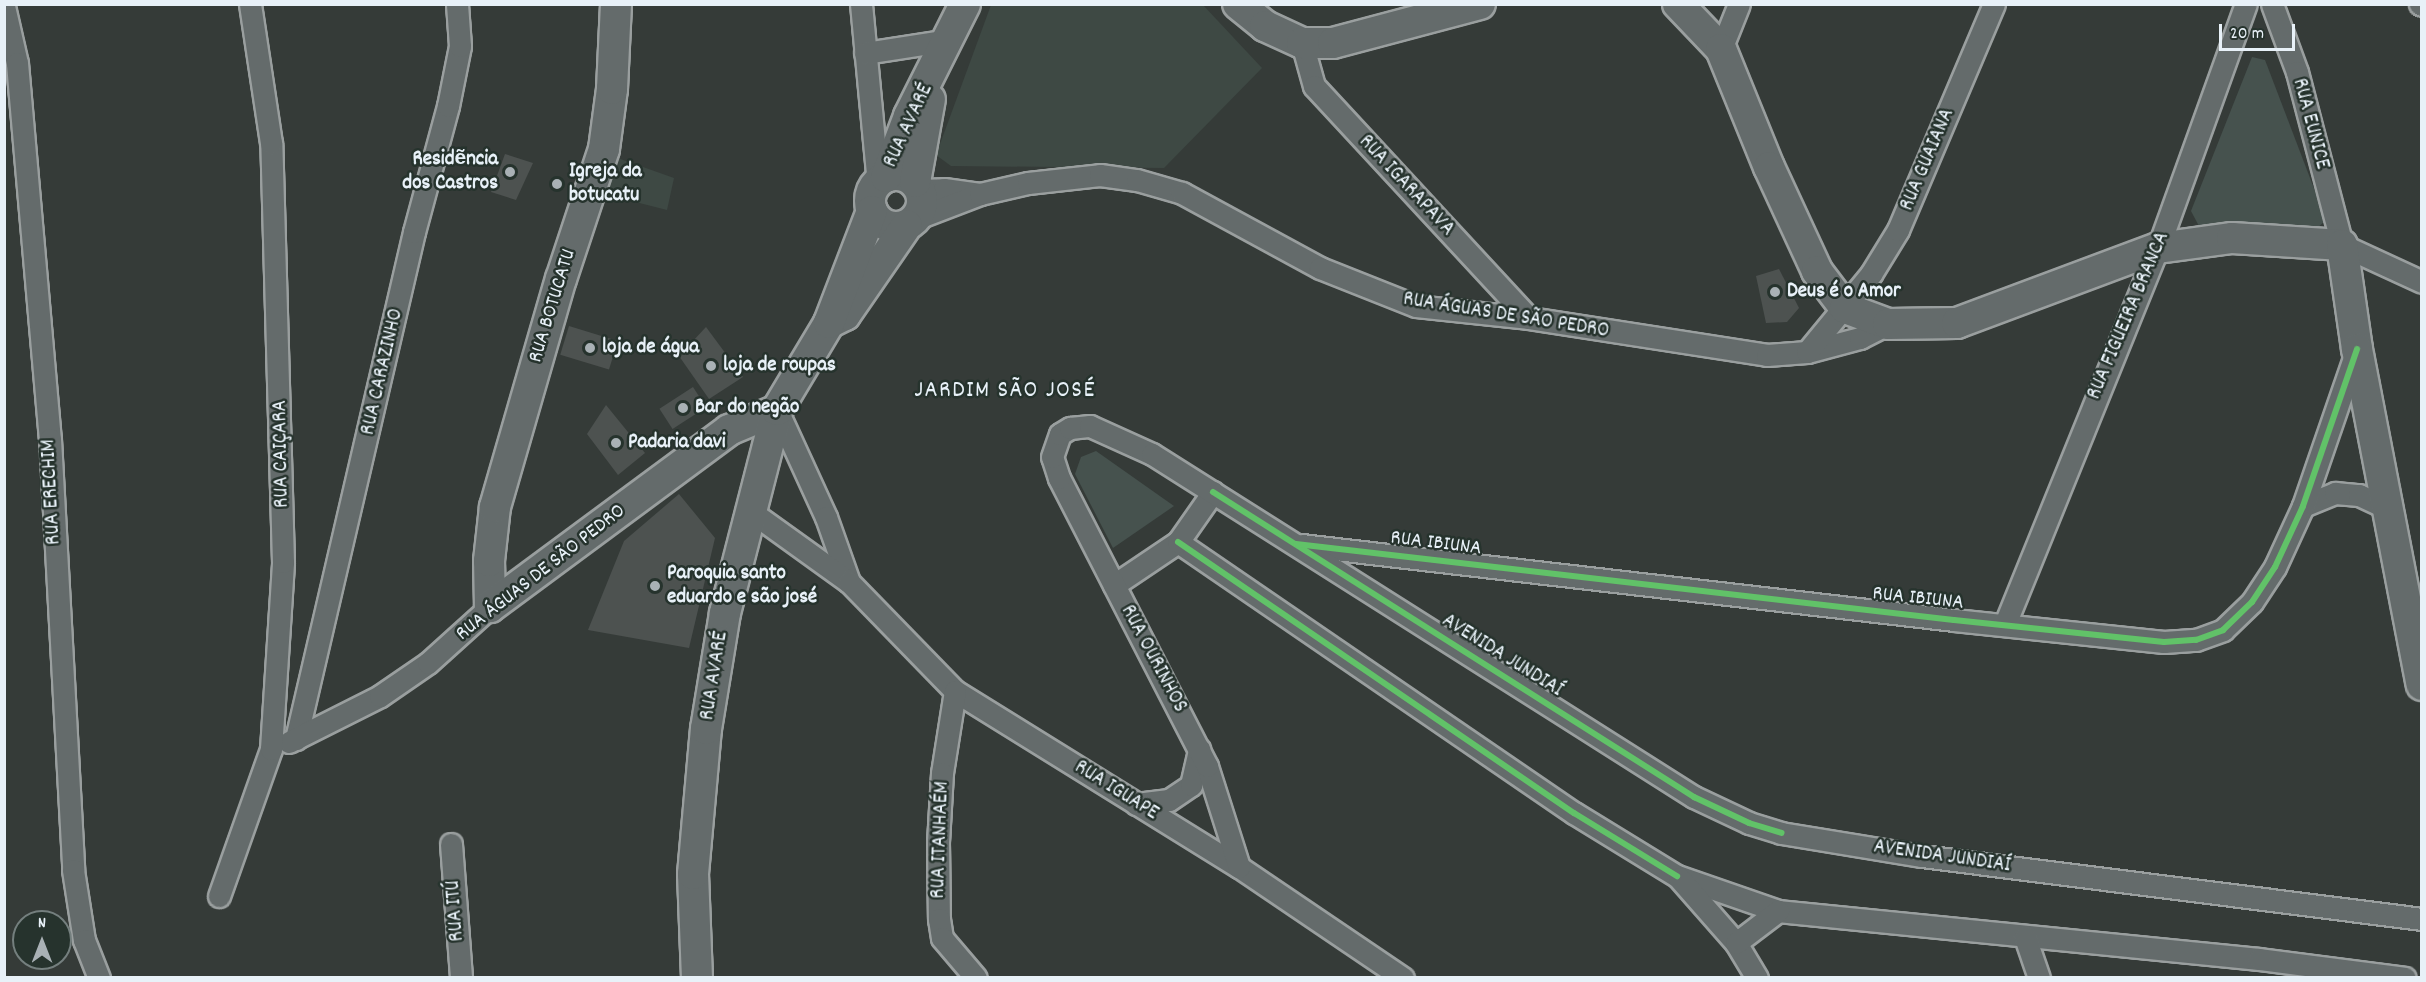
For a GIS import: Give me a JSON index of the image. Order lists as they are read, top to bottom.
{
  "streets": {
    "main road": ["RUA AVARÉ", "RUA BOTUCATU", "RUA ÁGUAS DE SÃO PEDRO"],
    "street": [
      "RUA EUNICE",
      "RUA GUAIANA",
      "RUA IGARAPAVA",
      "RUA FIGUEIRA BRANCA",
      "RUA CARAZINHO",
      "RUA CAIÇARA",
      "RUA ERECHIM",
      "RUA IBIUNA",
      "AVENIDA JUNDIAÍ",
      "RUA OURINHOS",
      "RUA IGUAPE",
      "RUA ITANHAÉM",
      "RUA ITÚ"
    ]
  },
  "crossings": [
    ["RUA AVARÉ", "RUA ÁGUAS DE SÃO PEDRO"],
    ["RUA AVARÉ", "RUA IGUAPE"],
    ["RUA IGARAPAVA", "RUA ÁGUAS DE SÃO PEDRO"],
    ["RUA BOTUCATU", "RUA ÁGUAS DE SÃO PEDRO"],
    ["RUA ÁGUAS DE SÃO PEDRO", "RUA CARAZINHO"],
    ["RUA ÁGUAS DE SÃO PEDRO", "RUA CAIÇARA"],
    ["RUA ÁGUAS DE SÃO PEDRO", "RUA IGUAPE"],
    ["RUA FIGUEIRA BRANCA", "RUA IBIUNA"],
    ["RUA IBIUNA", "AVENIDA JUNDIAÍ"],
    ["AVENIDA JUNDIAÍ", "RUA OURINHOS"],
    ["RUA OURINHOS", "RUA IGUAPE"],
    ["RUA IGUAPE", "RUA ITANHAÉM"]
  ],
  "districts": ["JARDIM SÃO JOSÉ"],
  "places": [
    "Residẽncia dos Castros",
    "Igreja da botucatu",
    "Deus é o Amor",
    "loja de água",
    "loja de roupas",
    "Bar do negão",
    "Padaria davi",
    "Paroquia santo eduardo e são josé"
  ],
  "scale_bar": "20 m",
  "north": "top"
}
